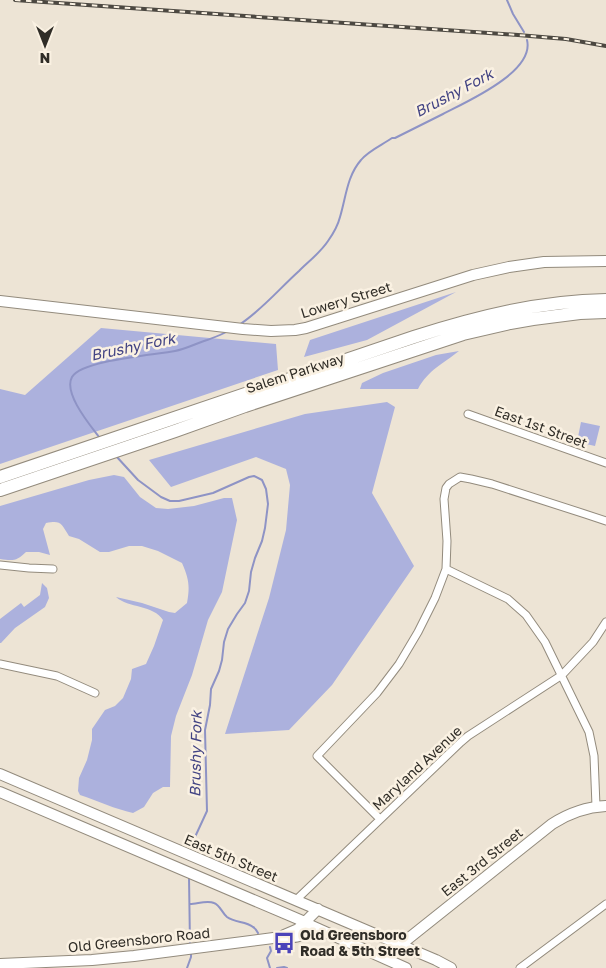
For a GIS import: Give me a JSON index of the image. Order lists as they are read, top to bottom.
{
  "streets": {
    "highway": ["Salem Parkway"],
    "street": [
      "Lowery Street",
      "East 1st Street",
      "Maryland Avenue",
      "East 5th Street",
      "East 3rd Street",
      "Old Greensboro Road"
    ]
  },
  "crossings": [
    ["Maryland Avenue", "East 5th Street"],
    ["East 5th Street", "East 3rd Street"],
    ["East 5th Street", "Old Greensboro Road"]
  ],
  "water": ["Brushy Fork"],
  "places": {
    "bus stop": ["Old Greensboro Road & 5th Street"]
  },
  "north": "bottom"
}
